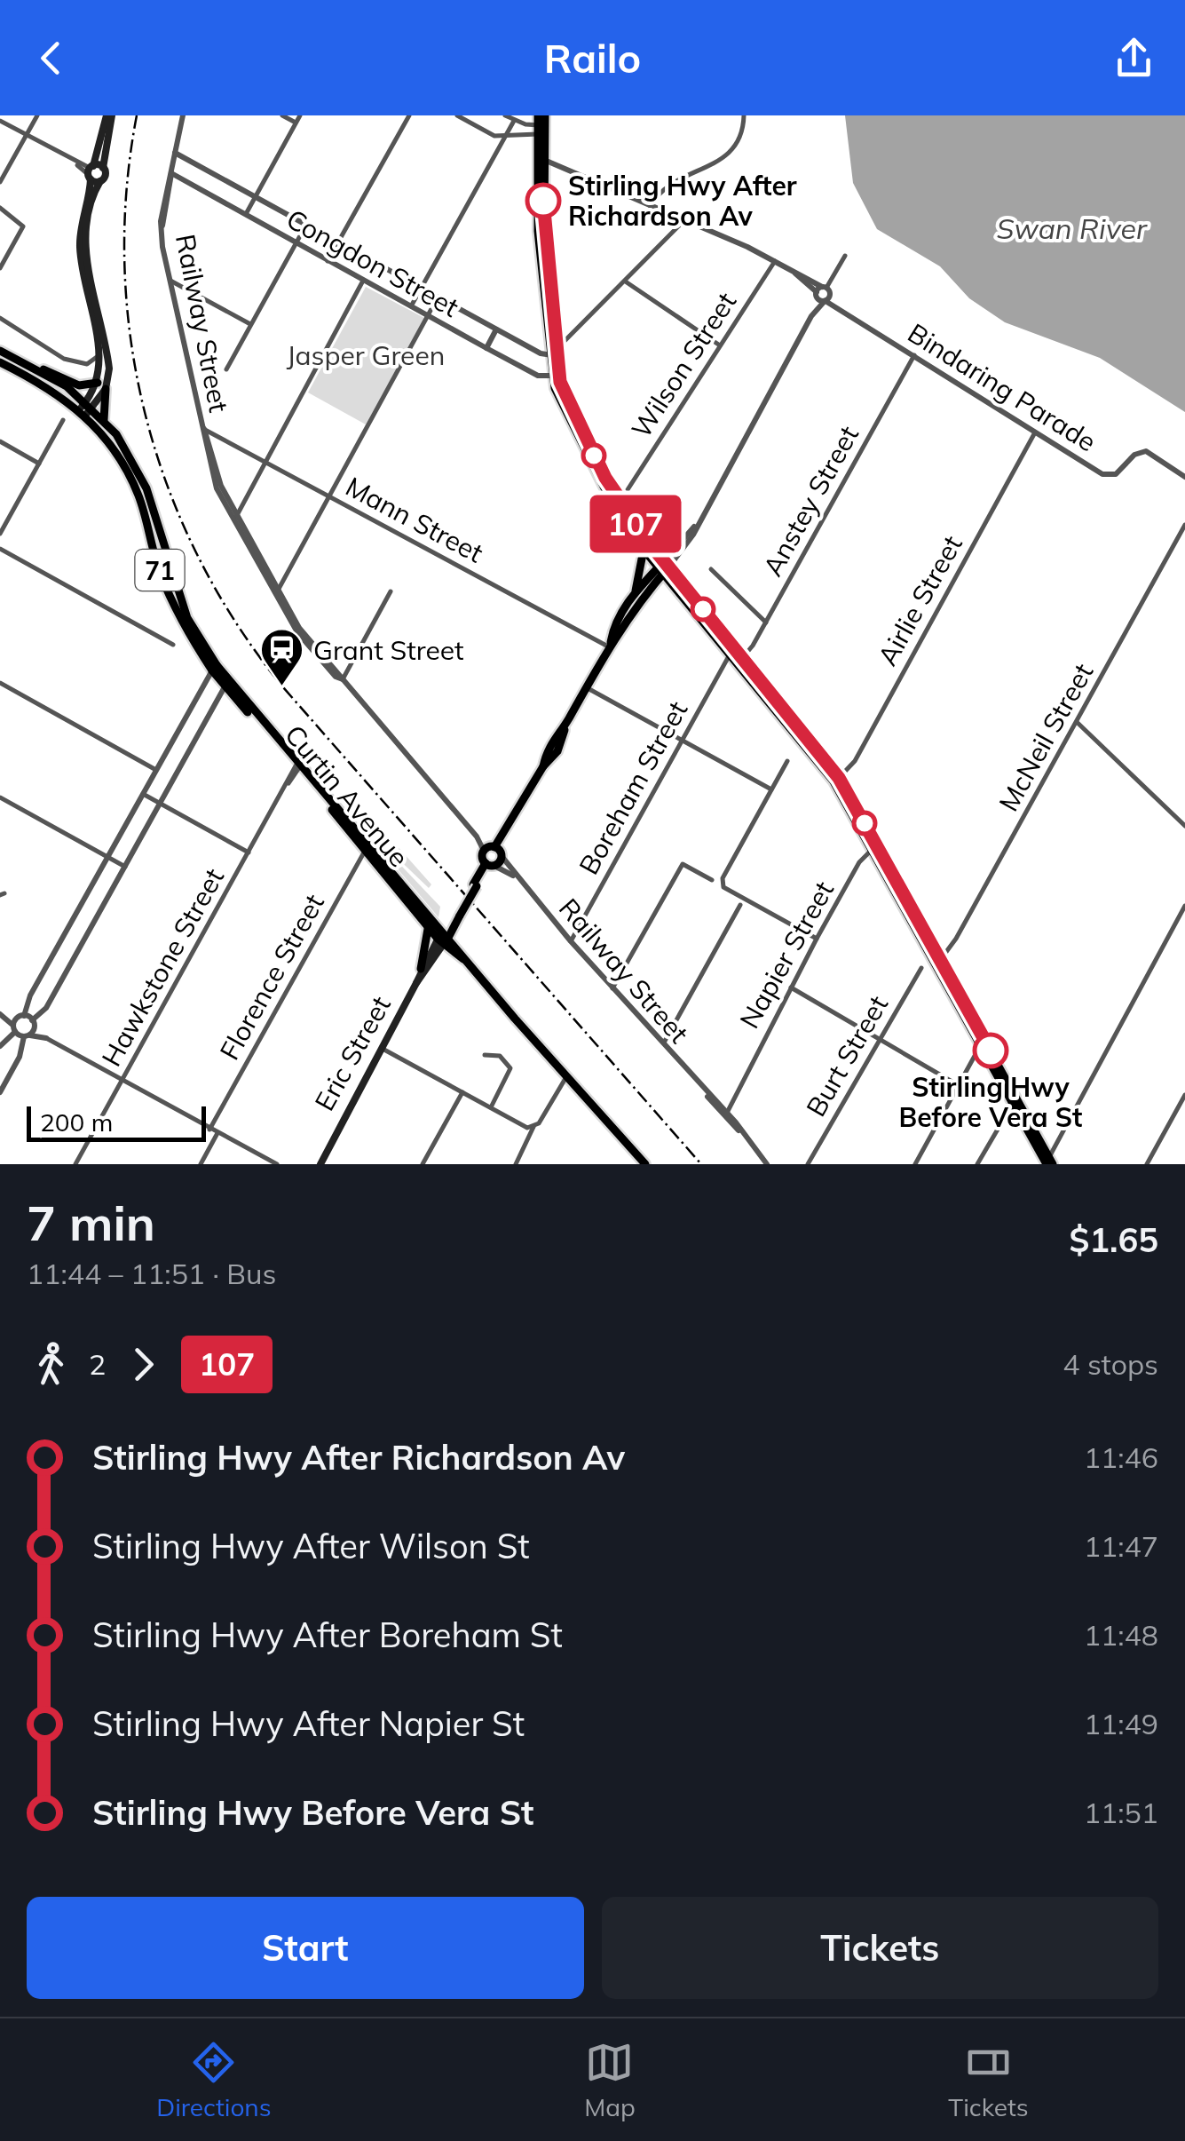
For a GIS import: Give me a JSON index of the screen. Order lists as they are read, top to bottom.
{
  "streets": {
    "main road": ["71", "Curtin Avenue", "Eric Street"],
    "street": [
      "Congdon Street",
      "Railway Street",
      "Wilson Street",
      "Bindaring Parade",
      "Anstey Street",
      "Mann Street",
      "Airlie Street",
      "McNeil Street",
      "Boreham Street",
      "Napier Street",
      "Hawkstone Street",
      "Florence Street",
      "Burt Street"
    ]
  },
  "crossings": [
    ["Congdon Street", "Railway Street"],
    ["Railway Street", "Mann Street"],
    ["Railway Street", "Boreham Street"],
    ["Railway Street", "Napier Street"],
    ["Railway Street", "Eric Street"],
    ["Wilson Street", "Bindaring Parade"],
    ["Bindaring Parade", "Anstey Street"],
    ["Bindaring Parade", "Airlie Street"],
    ["71", "Curtin Avenue"],
    ["Curtin Avenue", "Hawkstone Street"],
    ["Curtin Avenue", "Florence Street"],
    ["Curtin Avenue", "Eric Street"]
  ],
  "water": ["Swan River"],
  "parks": ["Jasper Green"],
  "places": {
    "other": ["Stirling Hwy After Richardson Av", "Stirling Hwy Before Vera St"],
    "station": ["Grant Street"]
  },
  "lines": ["bus line 107"],
  "scale_bar": "200 m",
  "page": {
    "header": "Railo",
    "on_map": "107",
    "scale": "200 m",
    "heading": ["7 min", "11:44 – 11:51 · Bus", "$1.65"],
    "legs": ["2", "107", "4 stops"],
    "list": [
      {
        "name": "Stirling Hwy After Richardson Av",
        "value": "11:46"
      },
      {
        "name": "Stirling Hwy After Wilson St",
        "value": "11:47"
      },
      {
        "name": "Stirling Hwy After Boreham St",
        "value": "11:48"
      },
      {
        "name": "Stirling Hwy After Napier St",
        "value": "11:49"
      },
      {
        "name": "Stirling Hwy Before Vera St",
        "value": "11:51"
      }
    ],
    "buttons": ["Start", "Tickets"],
    "tabs": ["Directions", "Map", "Tickets"]
  }
}
